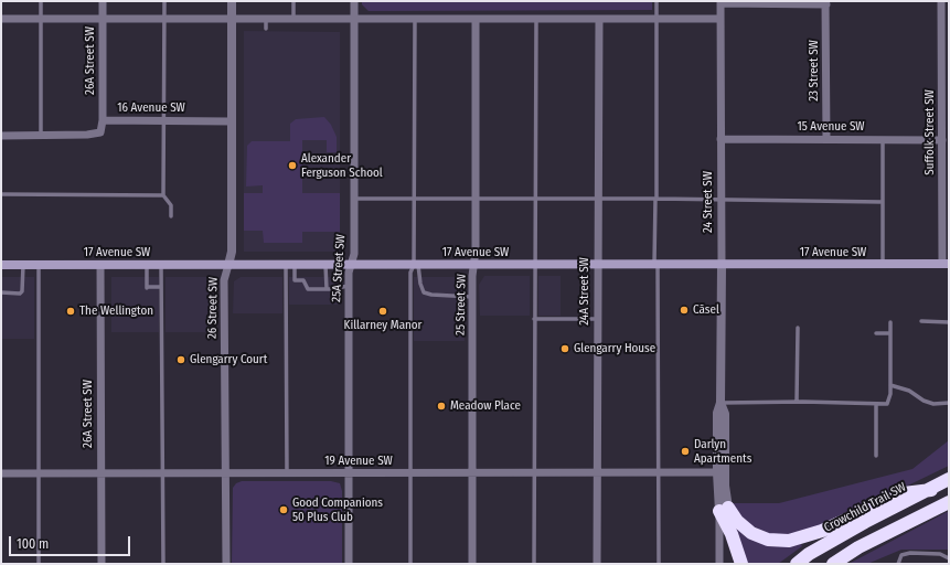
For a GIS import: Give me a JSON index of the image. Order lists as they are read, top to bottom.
{
  "streets": {
    "highway": ["Crowchild Trail SW"],
    "main road": ["17 Avenue SW"],
    "street": [
      "26A Street SW",
      "23 Street SW",
      "16 Avenue SW",
      "15 Avenue SW",
      "Suffolk Street SW",
      "24 Street SW",
      "25A Street SW",
      "24A Street SW",
      "25 Street SW",
      "26 Street SW",
      "19 Avenue SW"
    ]
  },
  "crossings": [
    ["26A Street SW", "16 Avenue SW"],
    ["26A Street SW", "17 Avenue SW"],
    ["26A Street SW", "19 Avenue SW"],
    ["23 Street SW", "15 Avenue SW"],
    ["16 Avenue SW", "26 Street SW"],
    ["15 Avenue SW", "Suffolk Street SW"],
    ["15 Avenue SW", "24 Street SW"],
    ["Suffolk Street SW", "17 Avenue SW"],
    ["24 Street SW", "17 Avenue SW"],
    ["24 Street SW", "19 Avenue SW"],
    ["17 Avenue SW", "25A Street SW"],
    ["17 Avenue SW", "24A Street SW"],
    ["17 Avenue SW", "25 Street SW"],
    ["17 Avenue SW", "26 Street SW"],
    ["25A Street SW", "19 Avenue SW"],
    ["24A Street SW", "19 Avenue SW"],
    ["25 Street SW", "19 Avenue SW"],
    ["26 Street SW", "19 Avenue SW"]
  ],
  "places": [
    "Alexander Ferguson School",
    "Cāsel",
    "The Wellington",
    "Killarney Manor",
    "Glengarry House",
    "Glengarry Court",
    "Meadow Place",
    "Darlyn Apartments",
    "Good Companions 50 Plus Club"
  ],
  "scale_bar": "100 m"
}
